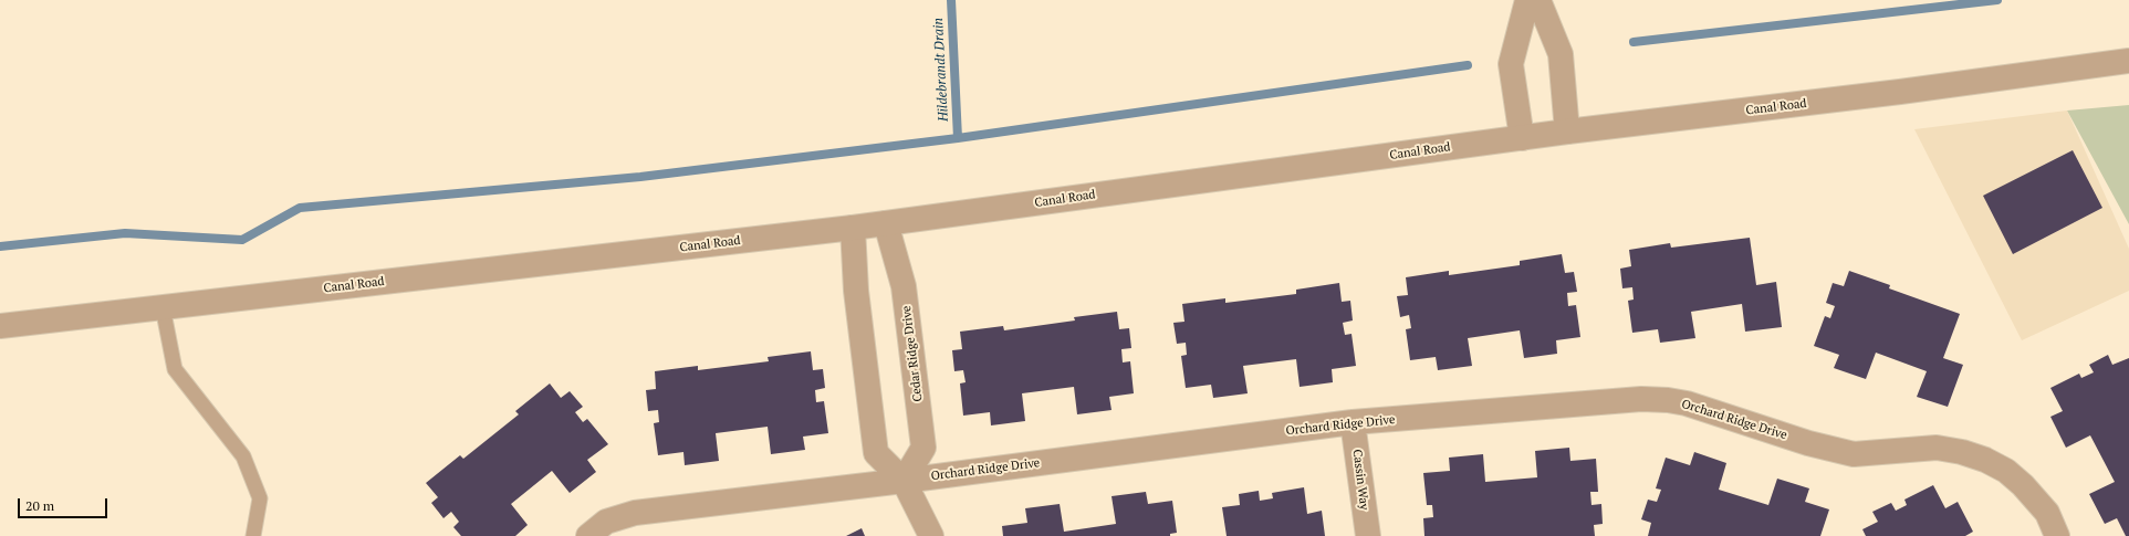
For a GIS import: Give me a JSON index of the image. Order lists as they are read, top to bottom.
{
  "streets": {
    "street": [
      "Canal Road",
      "Cedar Ridge Drive",
      "Orchard Ridge Drive",
      "Cassin Way"
    ]
  },
  "crossings": [
    ["Canal Road", "Cedar Ridge Drive"],
    ["Cedar Ridge Drive", "Orchard Ridge Drive"],
    ["Orchard Ridge Drive", "Cassin Way"]
  ],
  "water": ["Hildebrandt Drain"],
  "scale_bar": "20 m"
}
